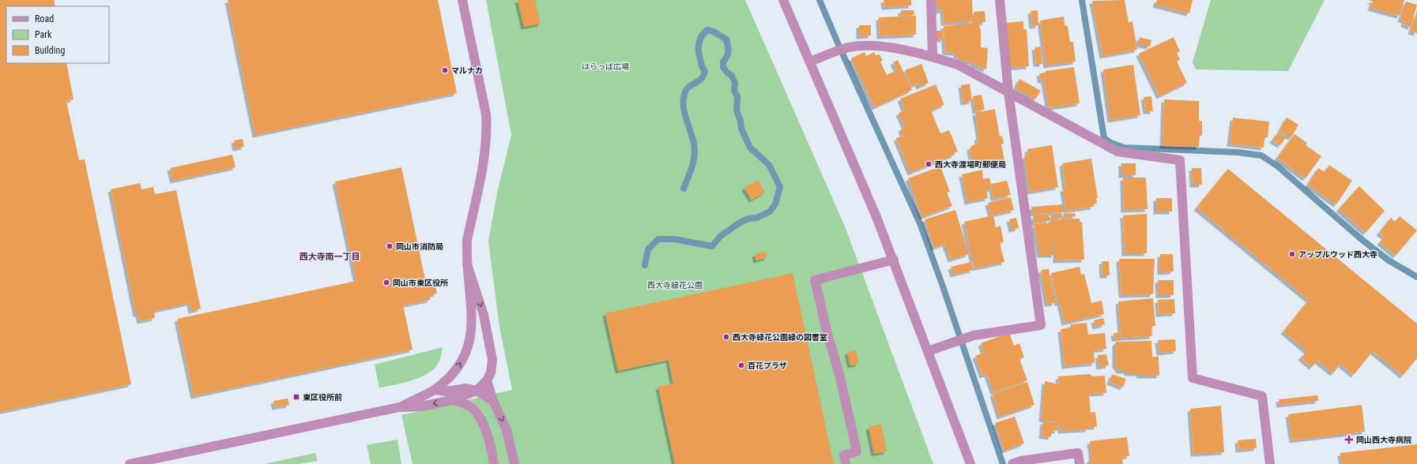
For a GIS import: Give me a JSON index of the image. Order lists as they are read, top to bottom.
{
  "districts": ["西大寺南一丁目"],
  "parks": ["はらっぱ広場", "西大寺緑花公園"],
  "places": {
    "other": [
      "マルナカ",
      "西大寺渡場町郵便局",
      "岡山市消防局",
      "アップルウッド西大寺",
      "岡山市東区役所",
      "西大寺緑花公園緑の図書室",
      "百花プラザ"
    ],
    "transit": ["東区役所前"],
    "health": ["岡山西大寺病院"]
  },
  "legend": ["Road", "Park", "Building"]
}
